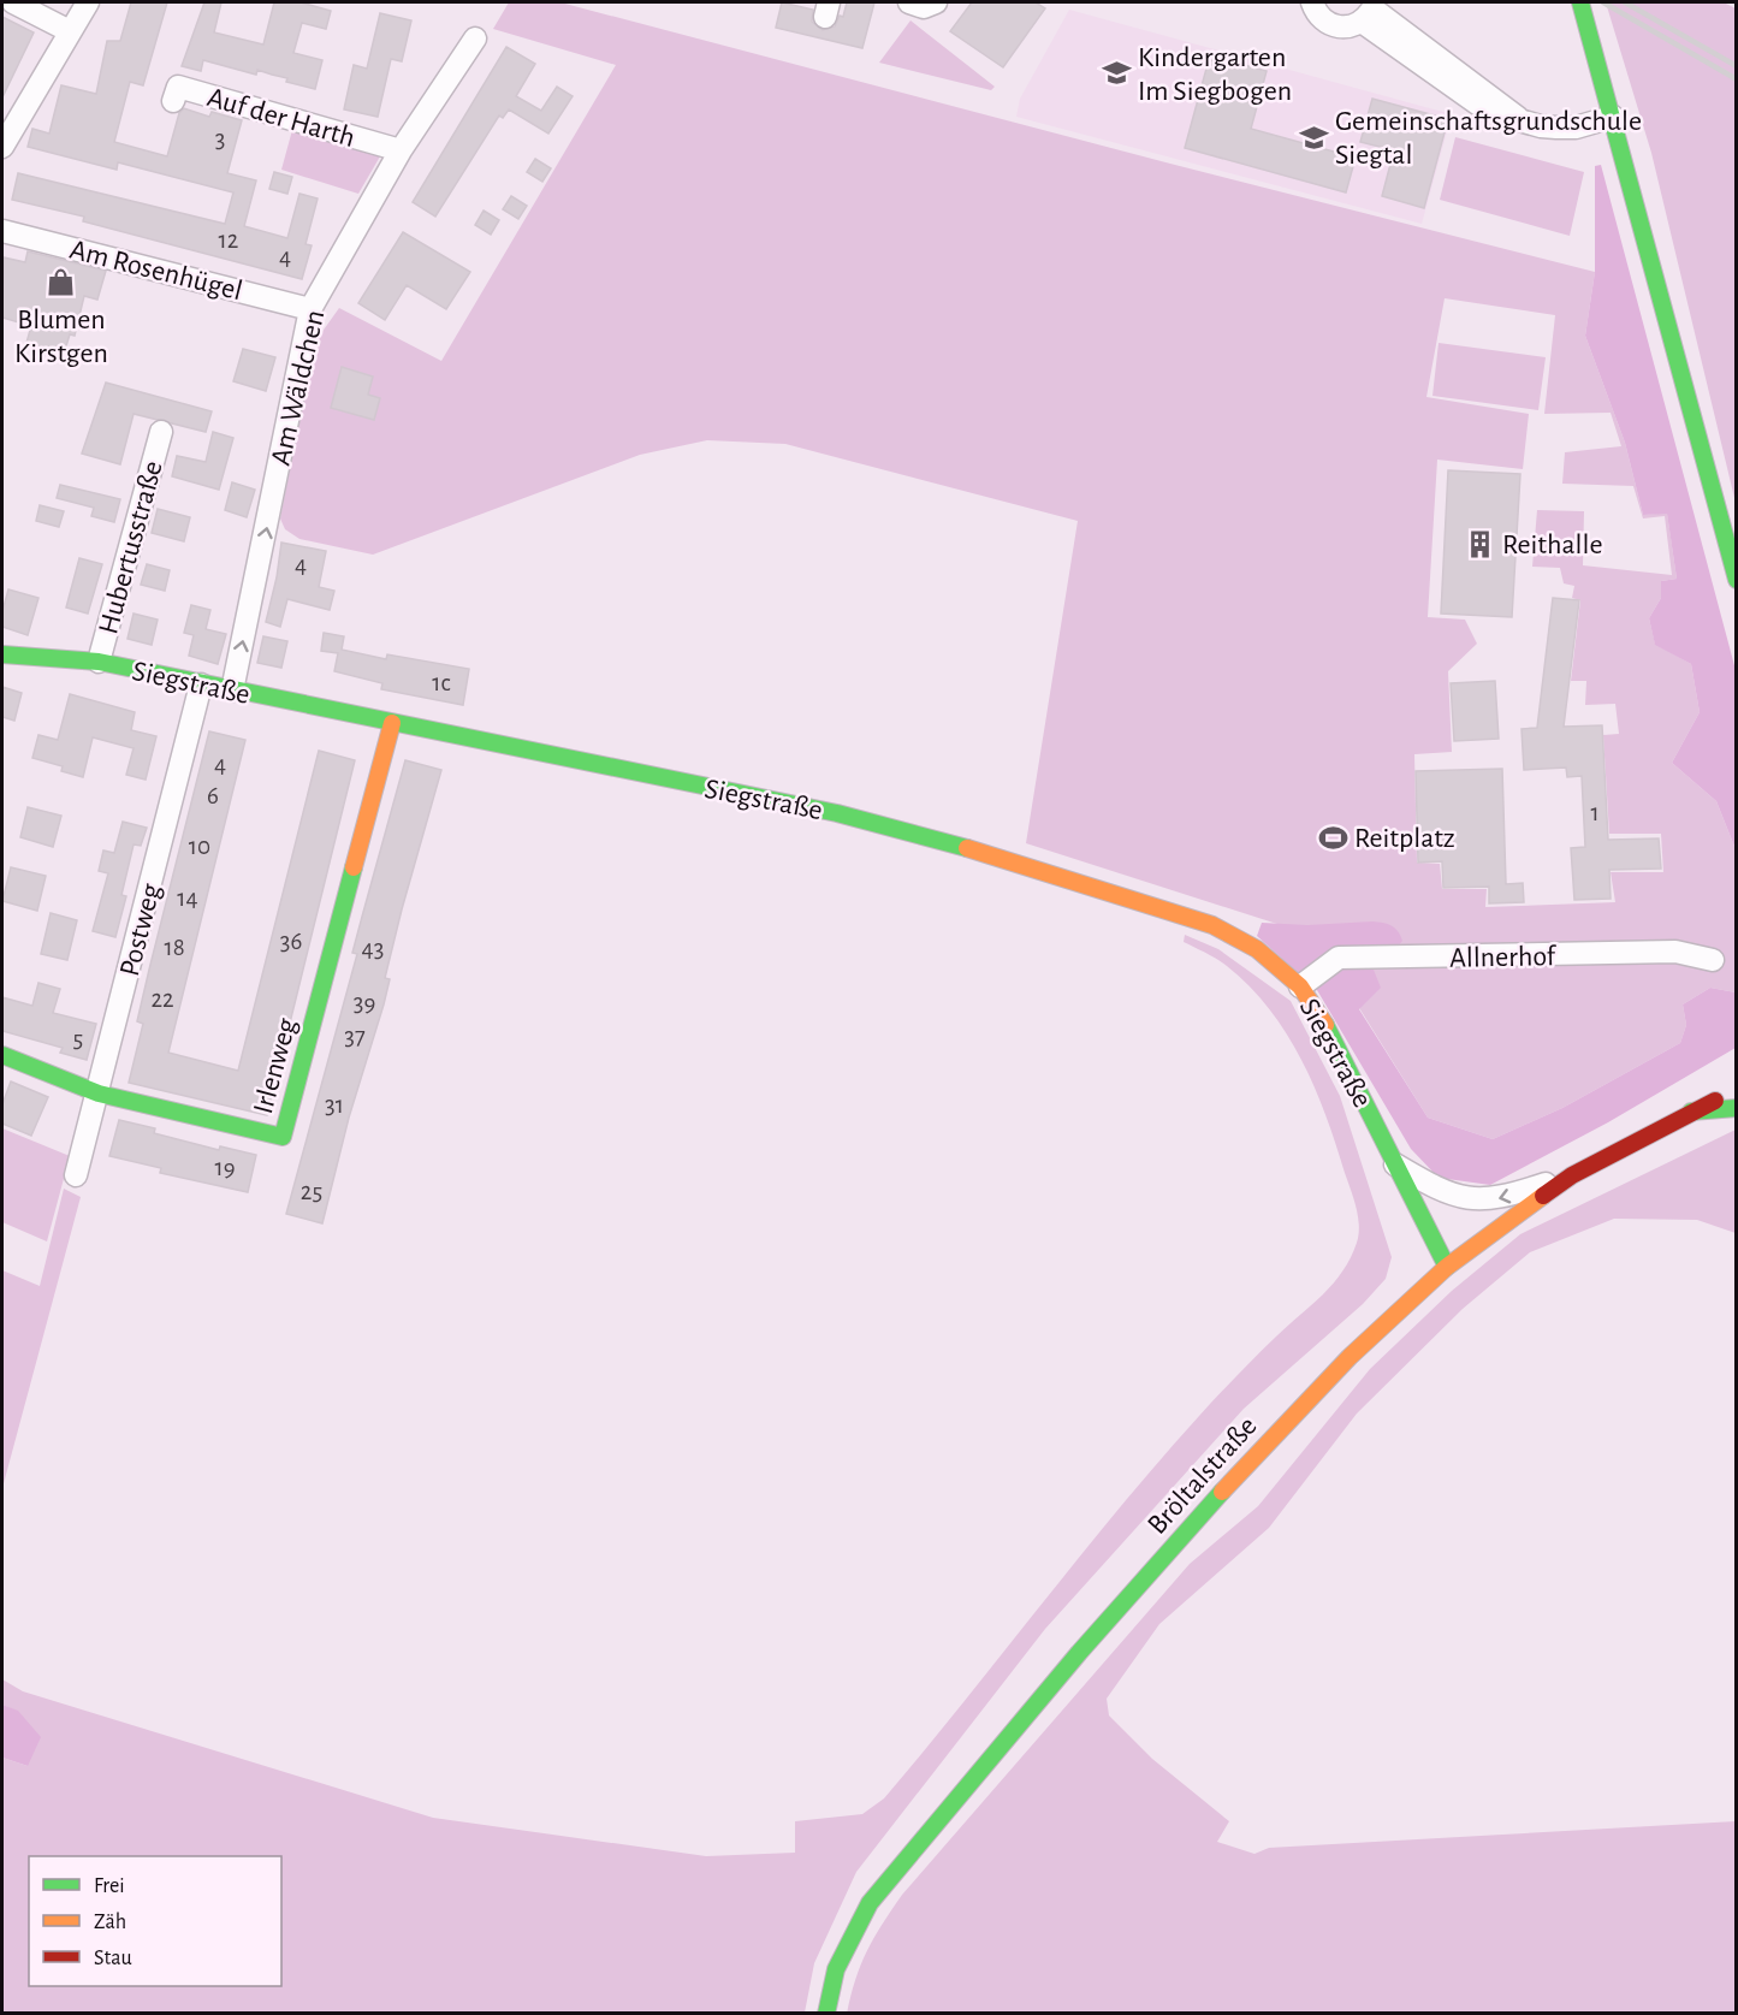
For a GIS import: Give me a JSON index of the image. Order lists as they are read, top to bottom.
{
  "streets": {
    "main road": ["Siegstraße", "Irlenweg", "Bröltalstraße"],
    "street": [
      "Auf der Harth",
      "Am Rosenhügel",
      "Am Wäldchen",
      "Hubertusstraße",
      "Postweg",
      "Allnerhof"
    ]
  },
  "crossings": [
    ["Auf der Harth", "Am Wäldchen"],
    ["Am Rosenhügel", "Am Wäldchen"],
    ["Am Wäldchen", "Siegstraße"],
    ["Hubertusstraße", "Siegstraße"],
    ["Siegstraße", "Postweg"],
    ["Siegstraße", "Allnerhof"],
    ["Siegstraße", "Irlenweg"],
    ["Siegstraße", "Bröltalstraße"],
    ["Postweg", "Irlenweg"]
  ],
  "one_way": ["Am Wäldchen"],
  "places": {
    "school or university": ["Kindergarten Im Siegbogen", "Gemeinschaftsgrundschule Siegtal"],
    "shop": ["Blumen Kirstgen"],
    "building": ["Reithalle"],
    "sports": ["Reitplatz"]
  },
  "house_numbers": [
    "3",
    "12",
    "4",
    "4",
    "1c",
    "4",
    "6",
    "1",
    "10",
    "14",
    "36",
    "18",
    "43",
    "22",
    "39",
    "37",
    "5",
    "31",
    "19",
    "25"
  ],
  "legend": ["Frei", "Zäh", "Stau"]
}
